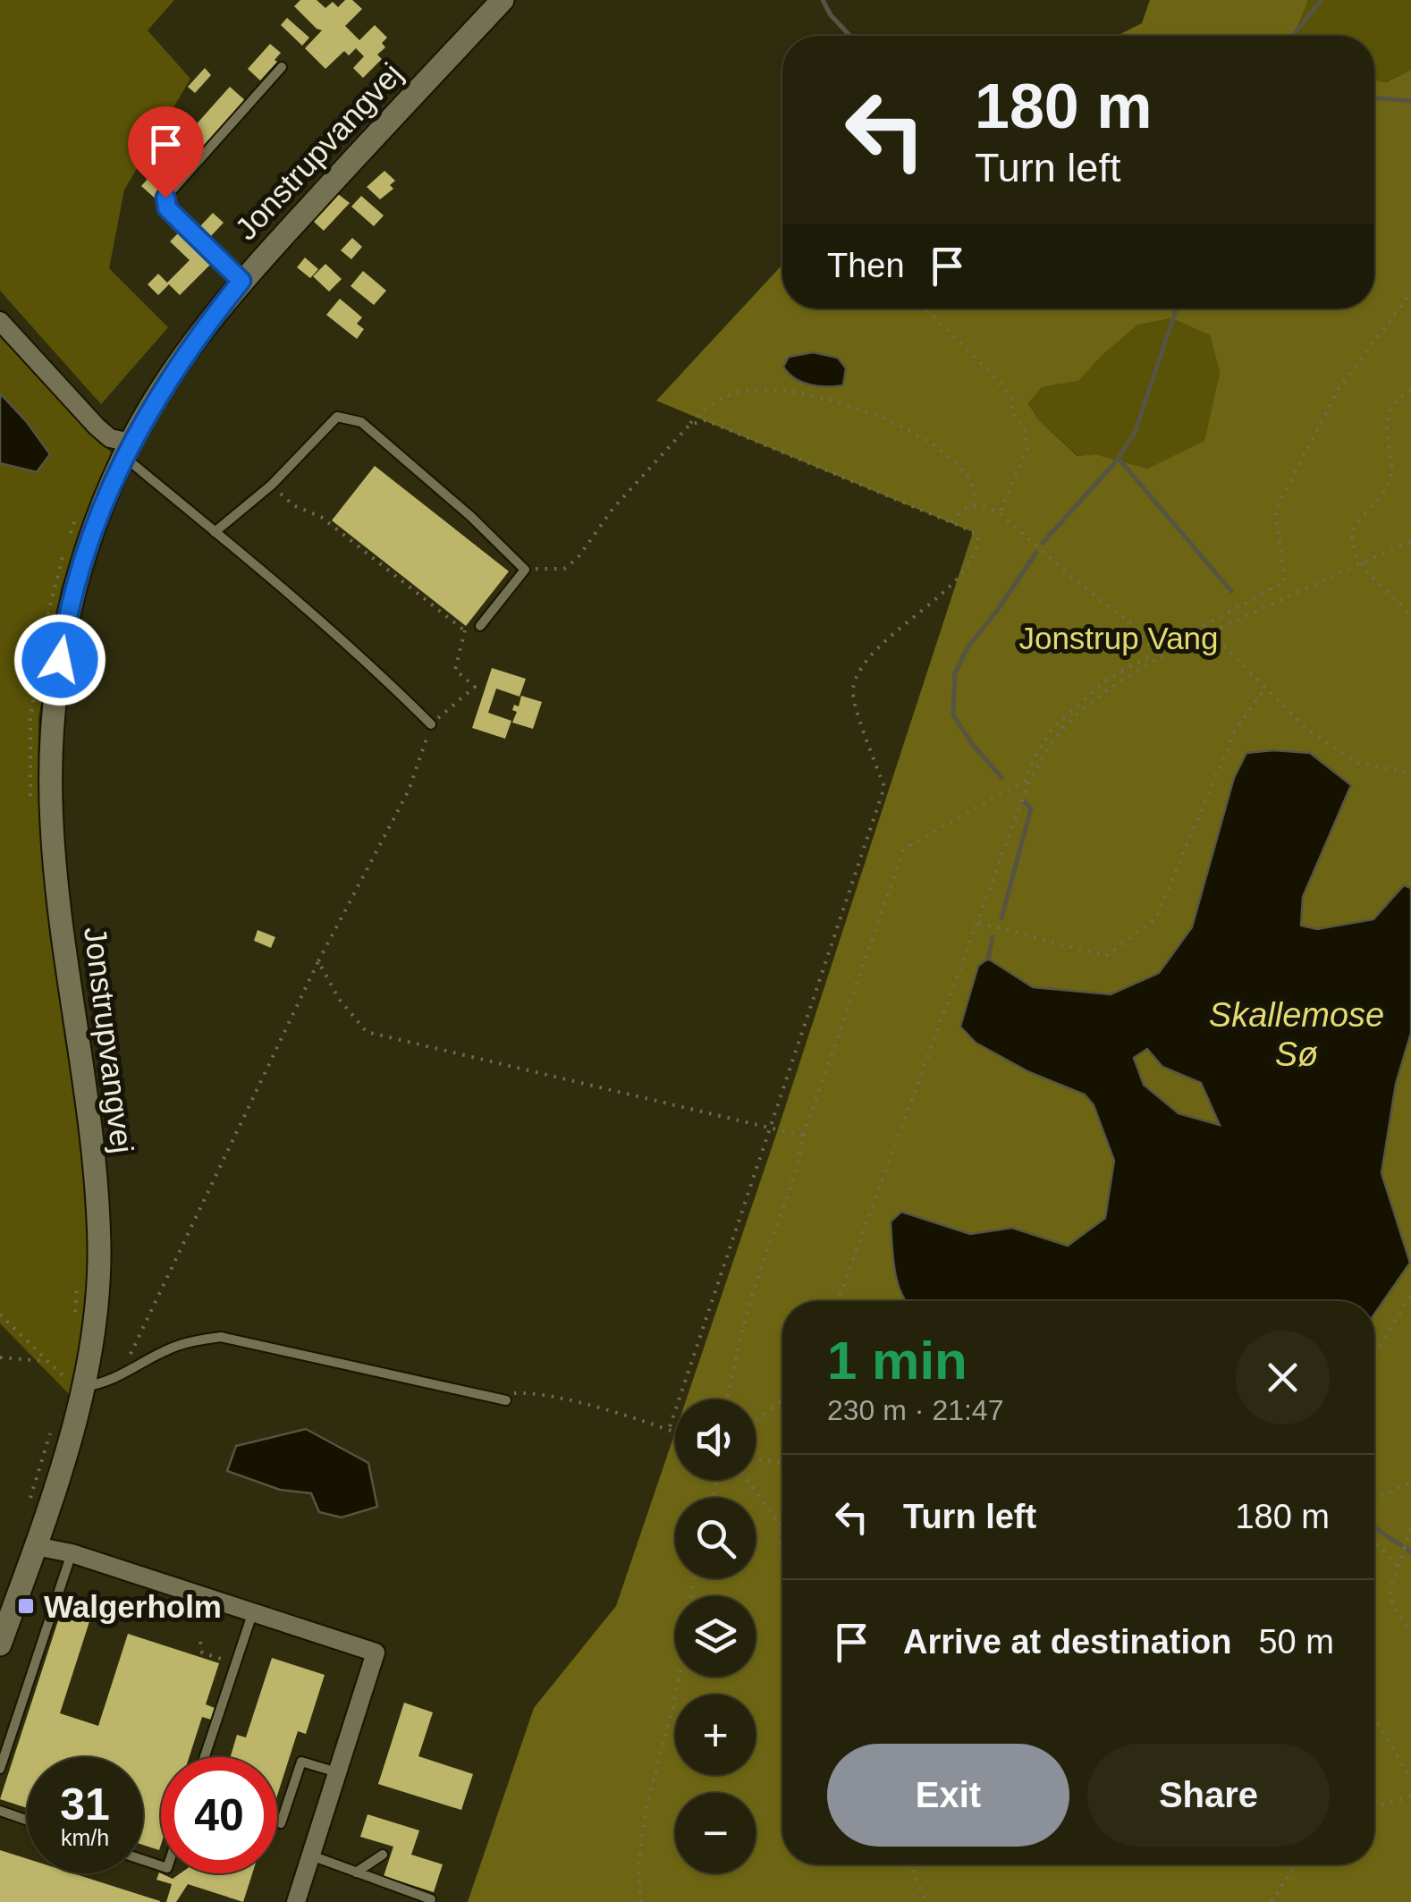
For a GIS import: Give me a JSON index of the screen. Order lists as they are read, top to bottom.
{
  "streets": {
    "street": ["Jonstrupvangvej"]
  },
  "water": ["Skallemose Sø"],
  "parks": ["Jonstrup Vang"],
  "places": {
    "transit": ["Walgerholm"]
  },
  "page": {
    "turn": ["180 m", "Turn left"],
    "then": "Then",
    "heading": ["1 min", "230 m · 21:47"],
    "map_buttons": ["+", "−"],
    "list": [
      {
        "name": "Turn left",
        "value": "180 m"
      },
      {
        "name": "Arrive at destination",
        "value": "50 m"
      }
    ],
    "buttons": ["Exit", "Share"],
    "speed": "31 km/h",
    "limit": "40"
  }
}
